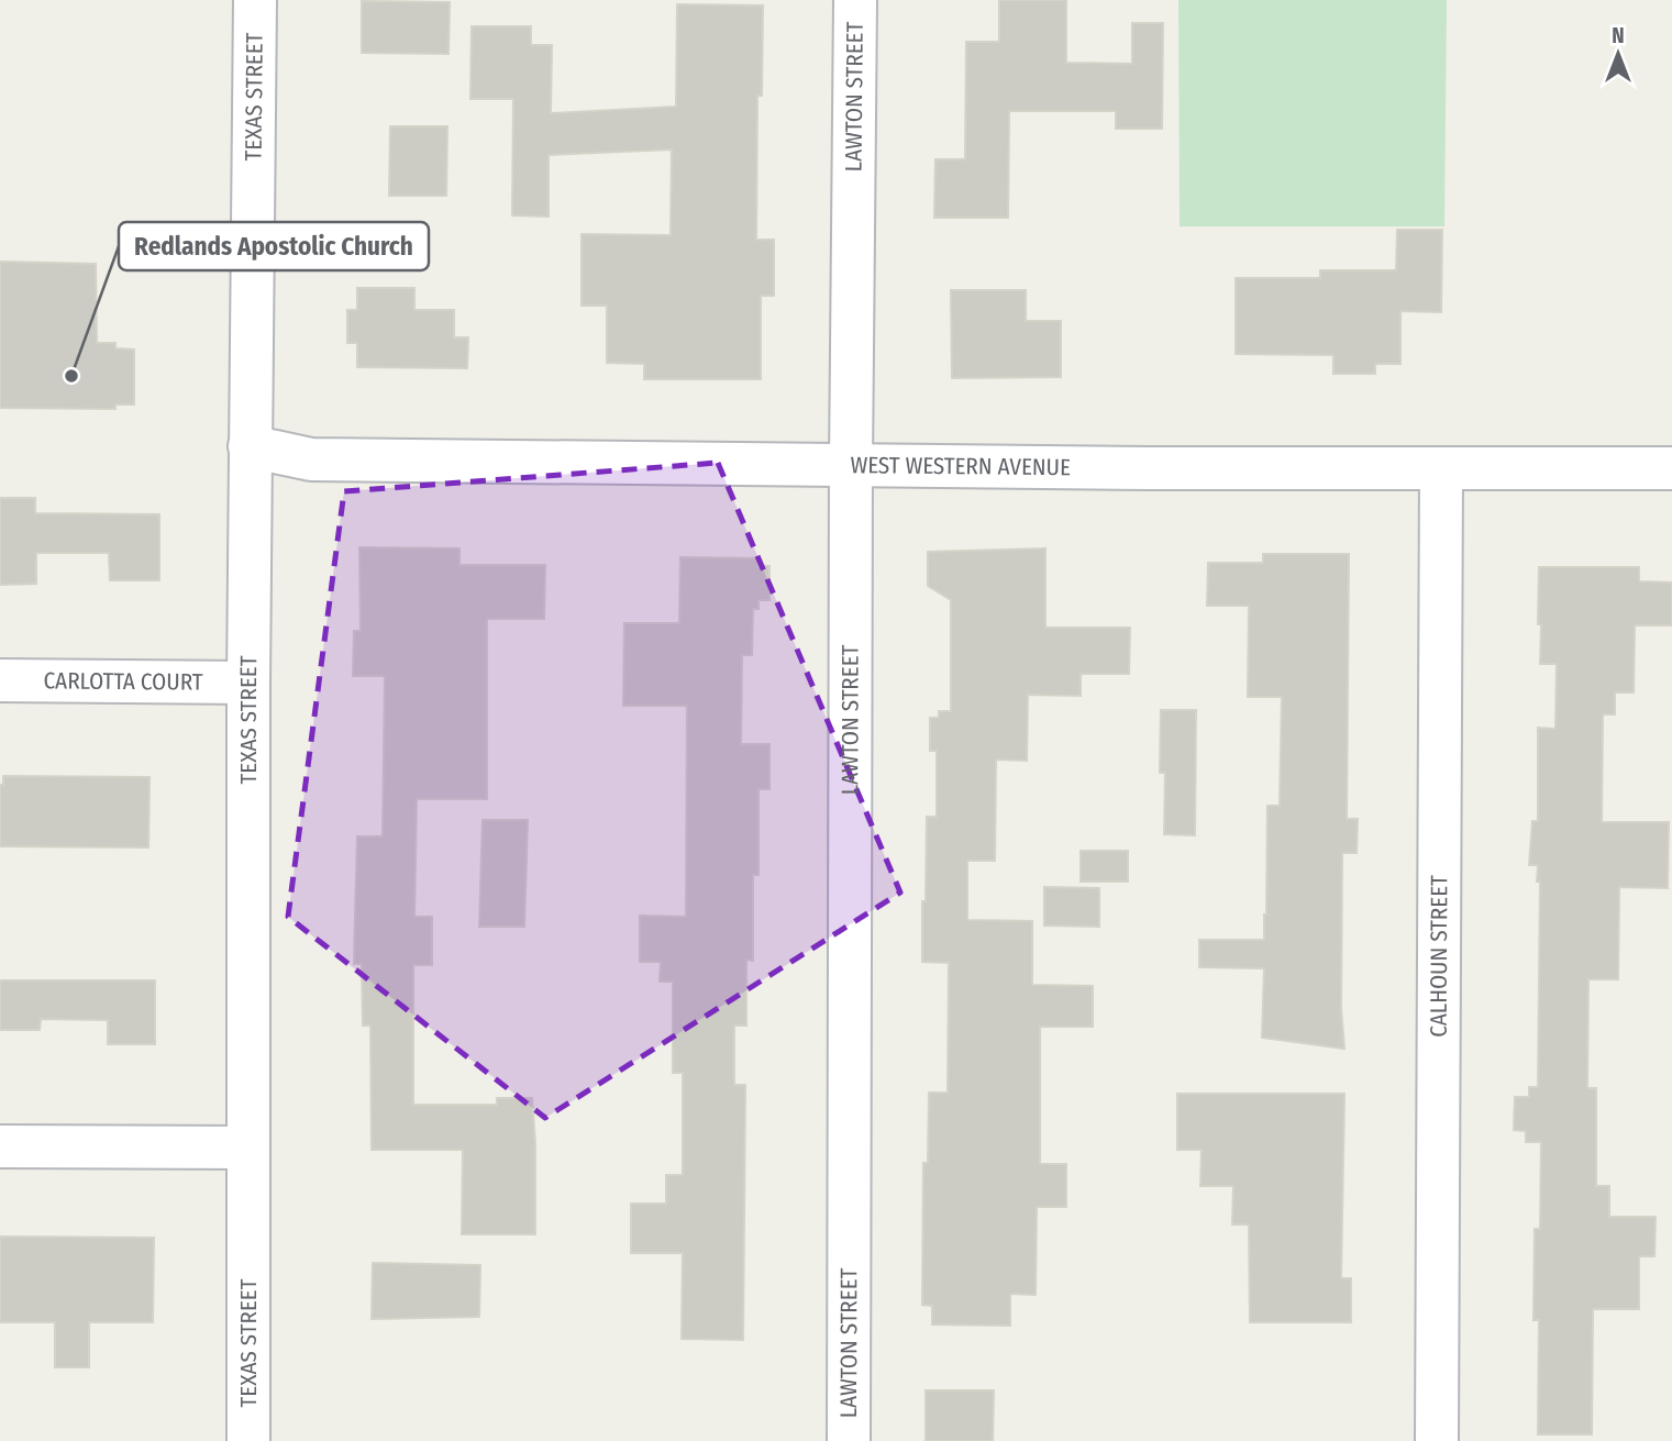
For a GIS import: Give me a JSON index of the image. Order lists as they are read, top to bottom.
{
  "streets": {
    "street": [
      "TEXAS STREET",
      "LAWTON STREET",
      "WEST WESTERN AVENUE",
      "CARLOTTA COURT",
      "CALHOUN STREET"
    ]
  },
  "crossings": [
    ["TEXAS STREET", "WEST WESTERN AVENUE"],
    ["TEXAS STREET", "CARLOTTA COURT"],
    ["LAWTON STREET", "WEST WESTERN AVENUE"],
    ["WEST WESTERN AVENUE", "CALHOUN STREET"]
  ],
  "places": ["Redlands Apostolic Church"],
  "north": "top"
}
